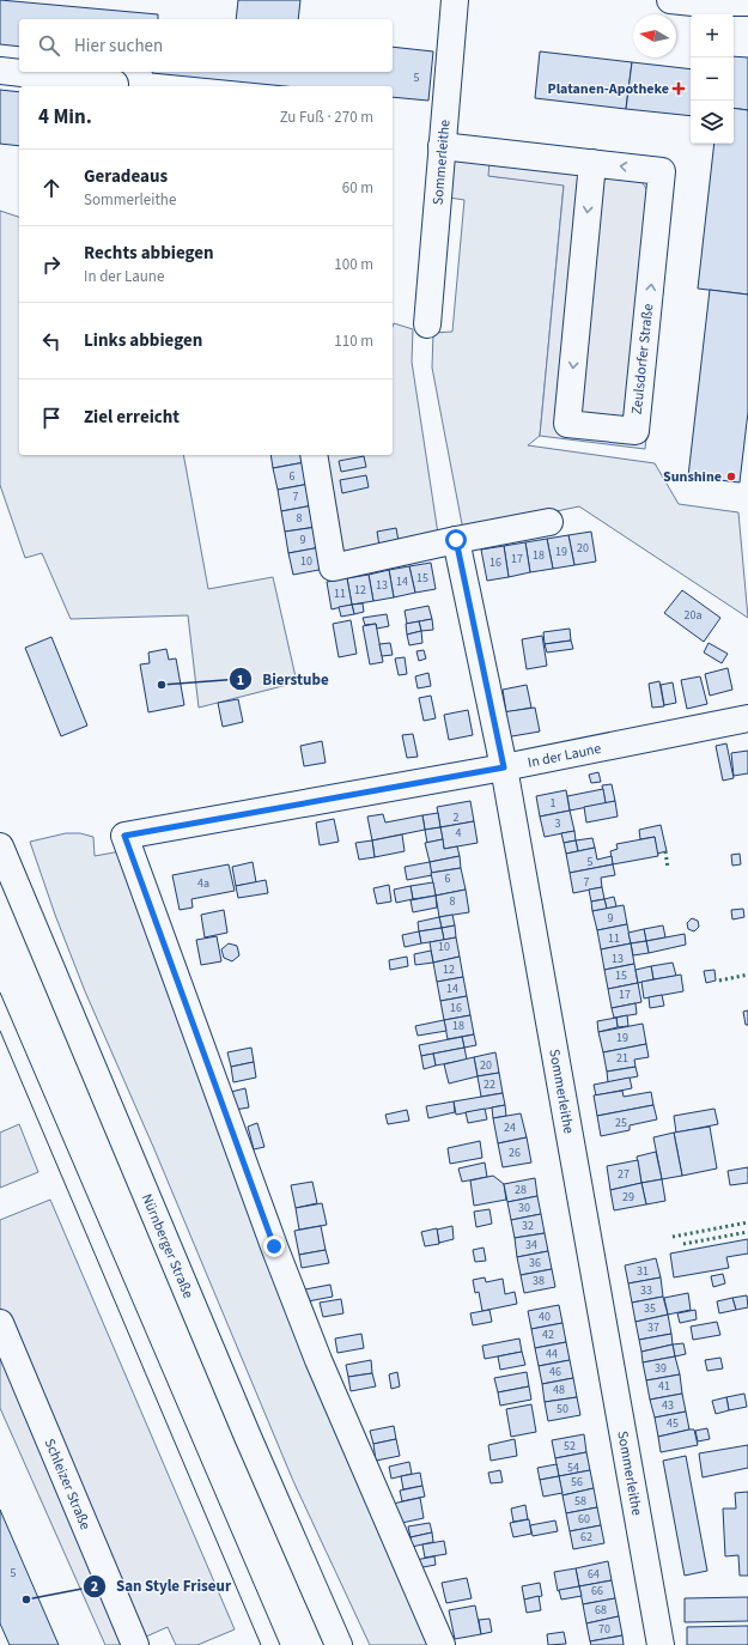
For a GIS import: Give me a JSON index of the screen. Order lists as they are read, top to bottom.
{
  "streets": {
    "street": [
      "Sommerleithe",
      "Zeulsdorfer Straße",
      "In der Laune",
      "Nürnberger Straße",
      "Schleizer Straße"
    ]
  },
  "crossings": [
    ["Sommerleithe", "Zeulsdorfer Straße"],
    ["Sommerleithe", "In der Laune"]
  ],
  "places": {
    "health": ["Platanen-Apotheke"],
    "other": ["Sunshine", "Bierstube", "San Style Friseur"]
  },
  "house_numbers": [
    "5",
    "6",
    "7",
    "8",
    "9",
    "20",
    "19",
    "18",
    "17",
    "10",
    "16",
    "15",
    "14",
    "13",
    "12",
    "11",
    "20a",
    "1",
    "2",
    "3",
    "4",
    "5",
    "6",
    "7",
    "4a",
    "8",
    "9",
    "11",
    "10",
    "13",
    "12",
    "15",
    "14",
    "17",
    "16",
    "18",
    "19",
    "21",
    "20",
    "22",
    "25",
    "24",
    "26",
    "27",
    "28",
    "29",
    "30",
    "32",
    "34",
    "36",
    "31",
    "38",
    "33",
    "35",
    "40",
    "37",
    "42",
    "44",
    "39",
    "46",
    "41",
    "48",
    "43",
    "50",
    "45",
    "52",
    "54",
    "56",
    "58",
    "60",
    "62",
    "5",
    "64",
    "66",
    "68",
    "70"
  ],
  "north": "left",
  "page": {
    "map_buttons": ["+", "−"],
    "search": "Hier suchen",
    "heading": ["4 Min.", "Zu Fuß · 270 m"],
    "list": [
      ["Geradeaus", "Sommerleithe", "60 m"],
      ["Rechts abbiegen", "In der Laune", "100 m"],
      ["Links abbiegen", "110 m"],
      "Ziel erreicht"
    ]
  }
}
